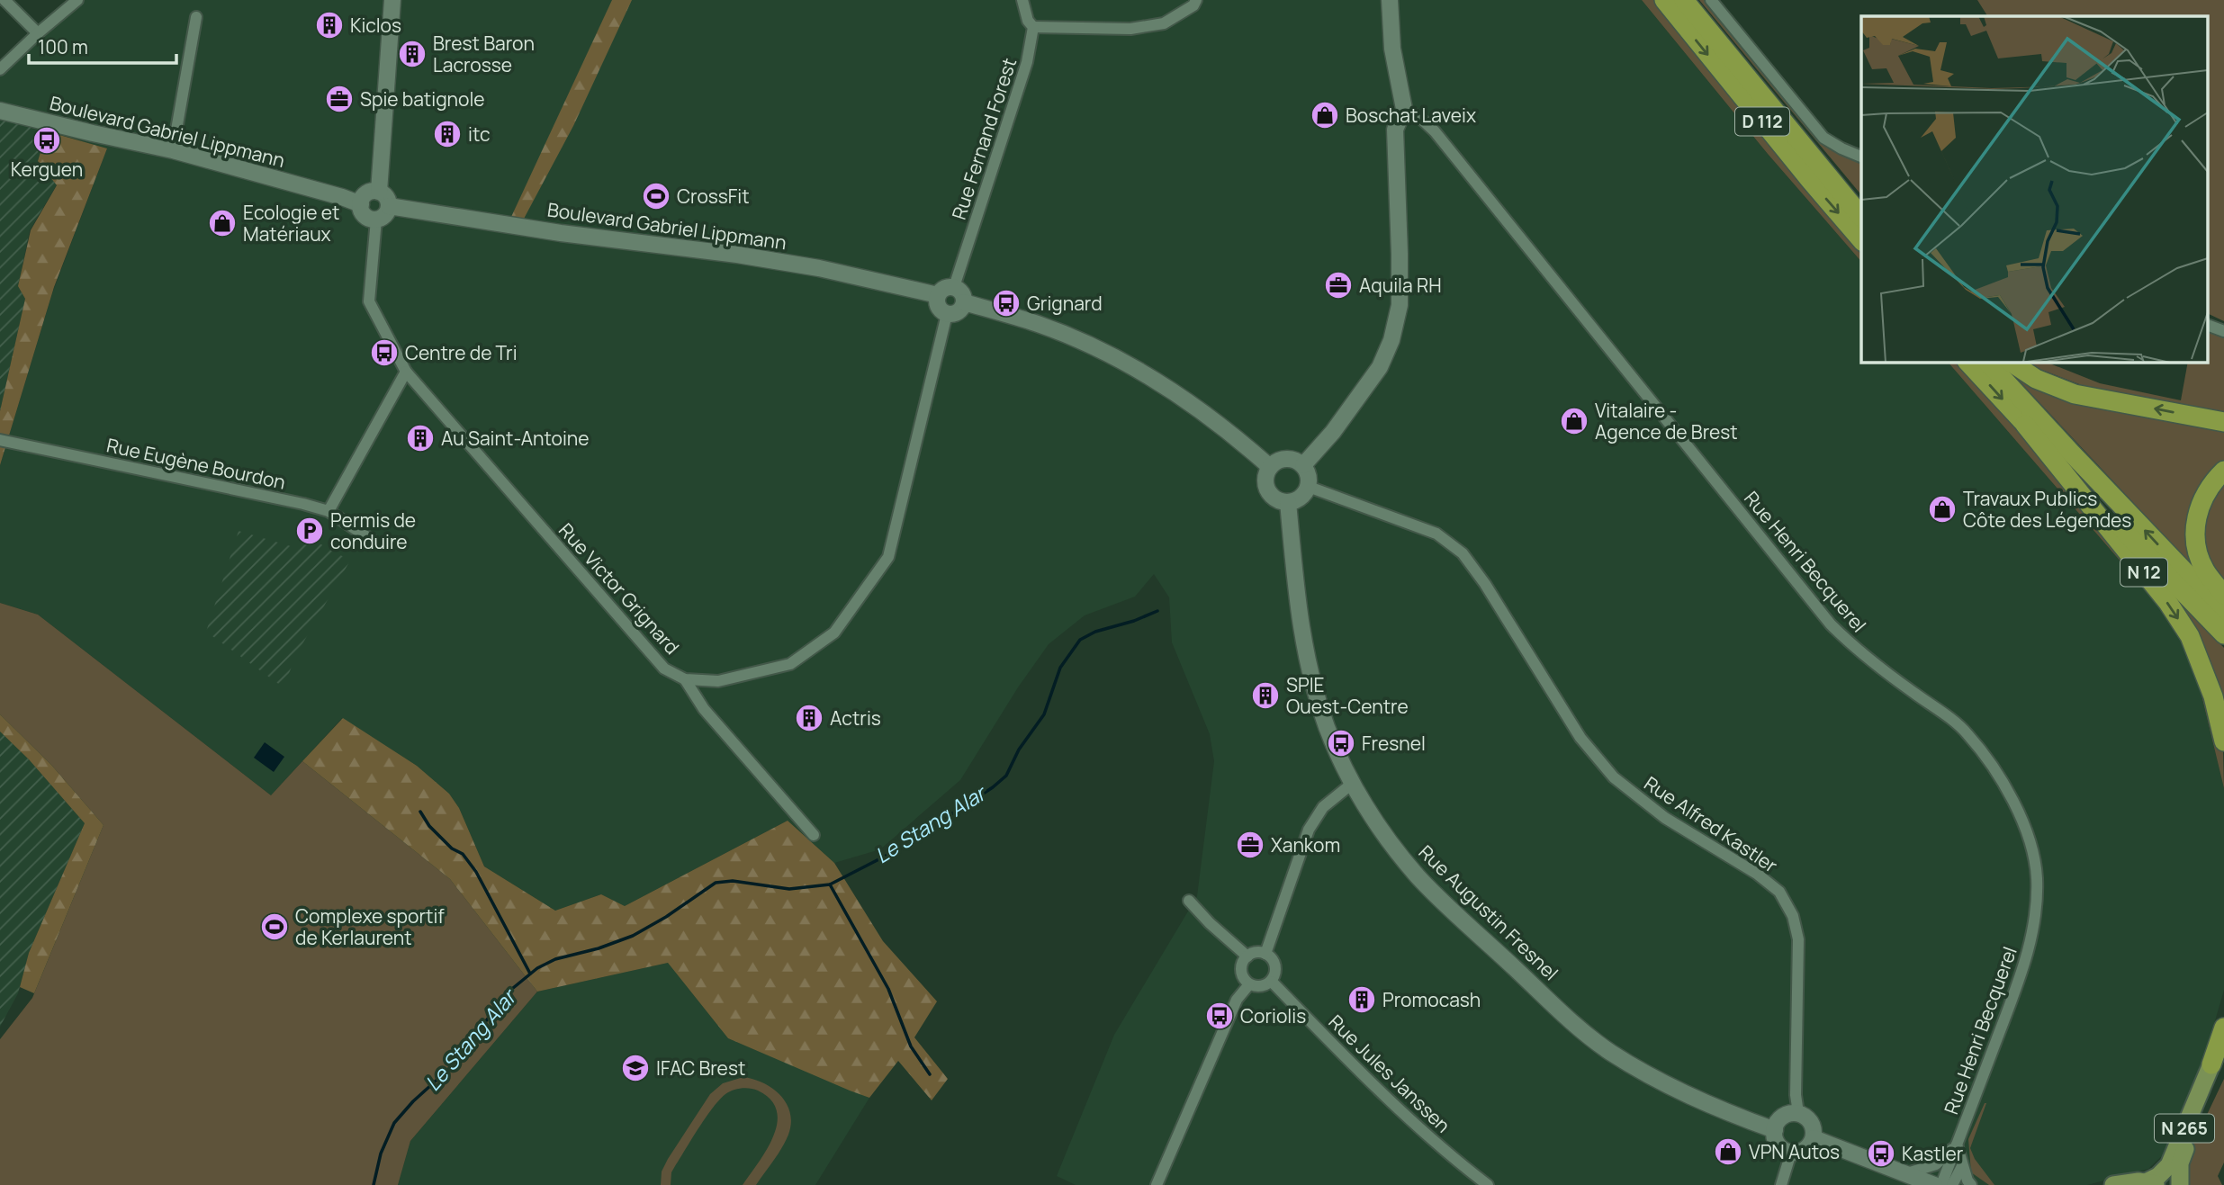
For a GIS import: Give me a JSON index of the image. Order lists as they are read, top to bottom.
{
  "streets": {
    "highway": ["D 112", "N 12"],
    "main road": ["N 265"],
    "street": [
      "Boulevard Gabriel Lippmann",
      "Rue Fernand Forest",
      "Rue Eugène Bourdon",
      "Rue Henri Becquerel",
      "Rue Victor Grignard",
      "Rue Alfred Kastler",
      "Rue Augustin Fresnel",
      "Rue Jules Janssen"
    ]
  },
  "crossings": [
    ["Boulevard Gabriel Lippmann", "Rue Fernand Forest"],
    ["Boulevard Gabriel Lippmann", "Rue Victor Grignard"],
    ["Rue Fernand Forest", "Rue Victor Grignard"],
    ["Rue Alfred Kastler", "Rue Augustin Fresnel"]
  ],
  "water": ["Le Stang Alar"],
  "places": {
    "building": [
      "Kiclos",
      "Brest Baron Lacrosse",
      "itc",
      "Au Saint-Antoine",
      "SPIE Ouest-Centre",
      "Actris",
      "Promocash"
    ],
    "office": ["Spie batignole", "Aquila RH", "Xankom"],
    "shop": [
      "Boschat Laveix",
      "Ecologie et Matériaux",
      "Vitalaire - Agence de Brest",
      "Travaux Publics Côte des Légendes",
      "VPN Autos"
    ],
    "bus stop": [
      "Kerguen",
      "Grignard",
      "Centre de Tri",
      "Fresnel",
      "Coriolis",
      "Kastler"
    ],
    "sports": ["CrossFit", "Complexe sportif de Kerlaurent"],
    "parking": ["Permis de conduire"],
    "school or university": ["IFAC Brest"]
  },
  "scale_bar": "100 m"
}
